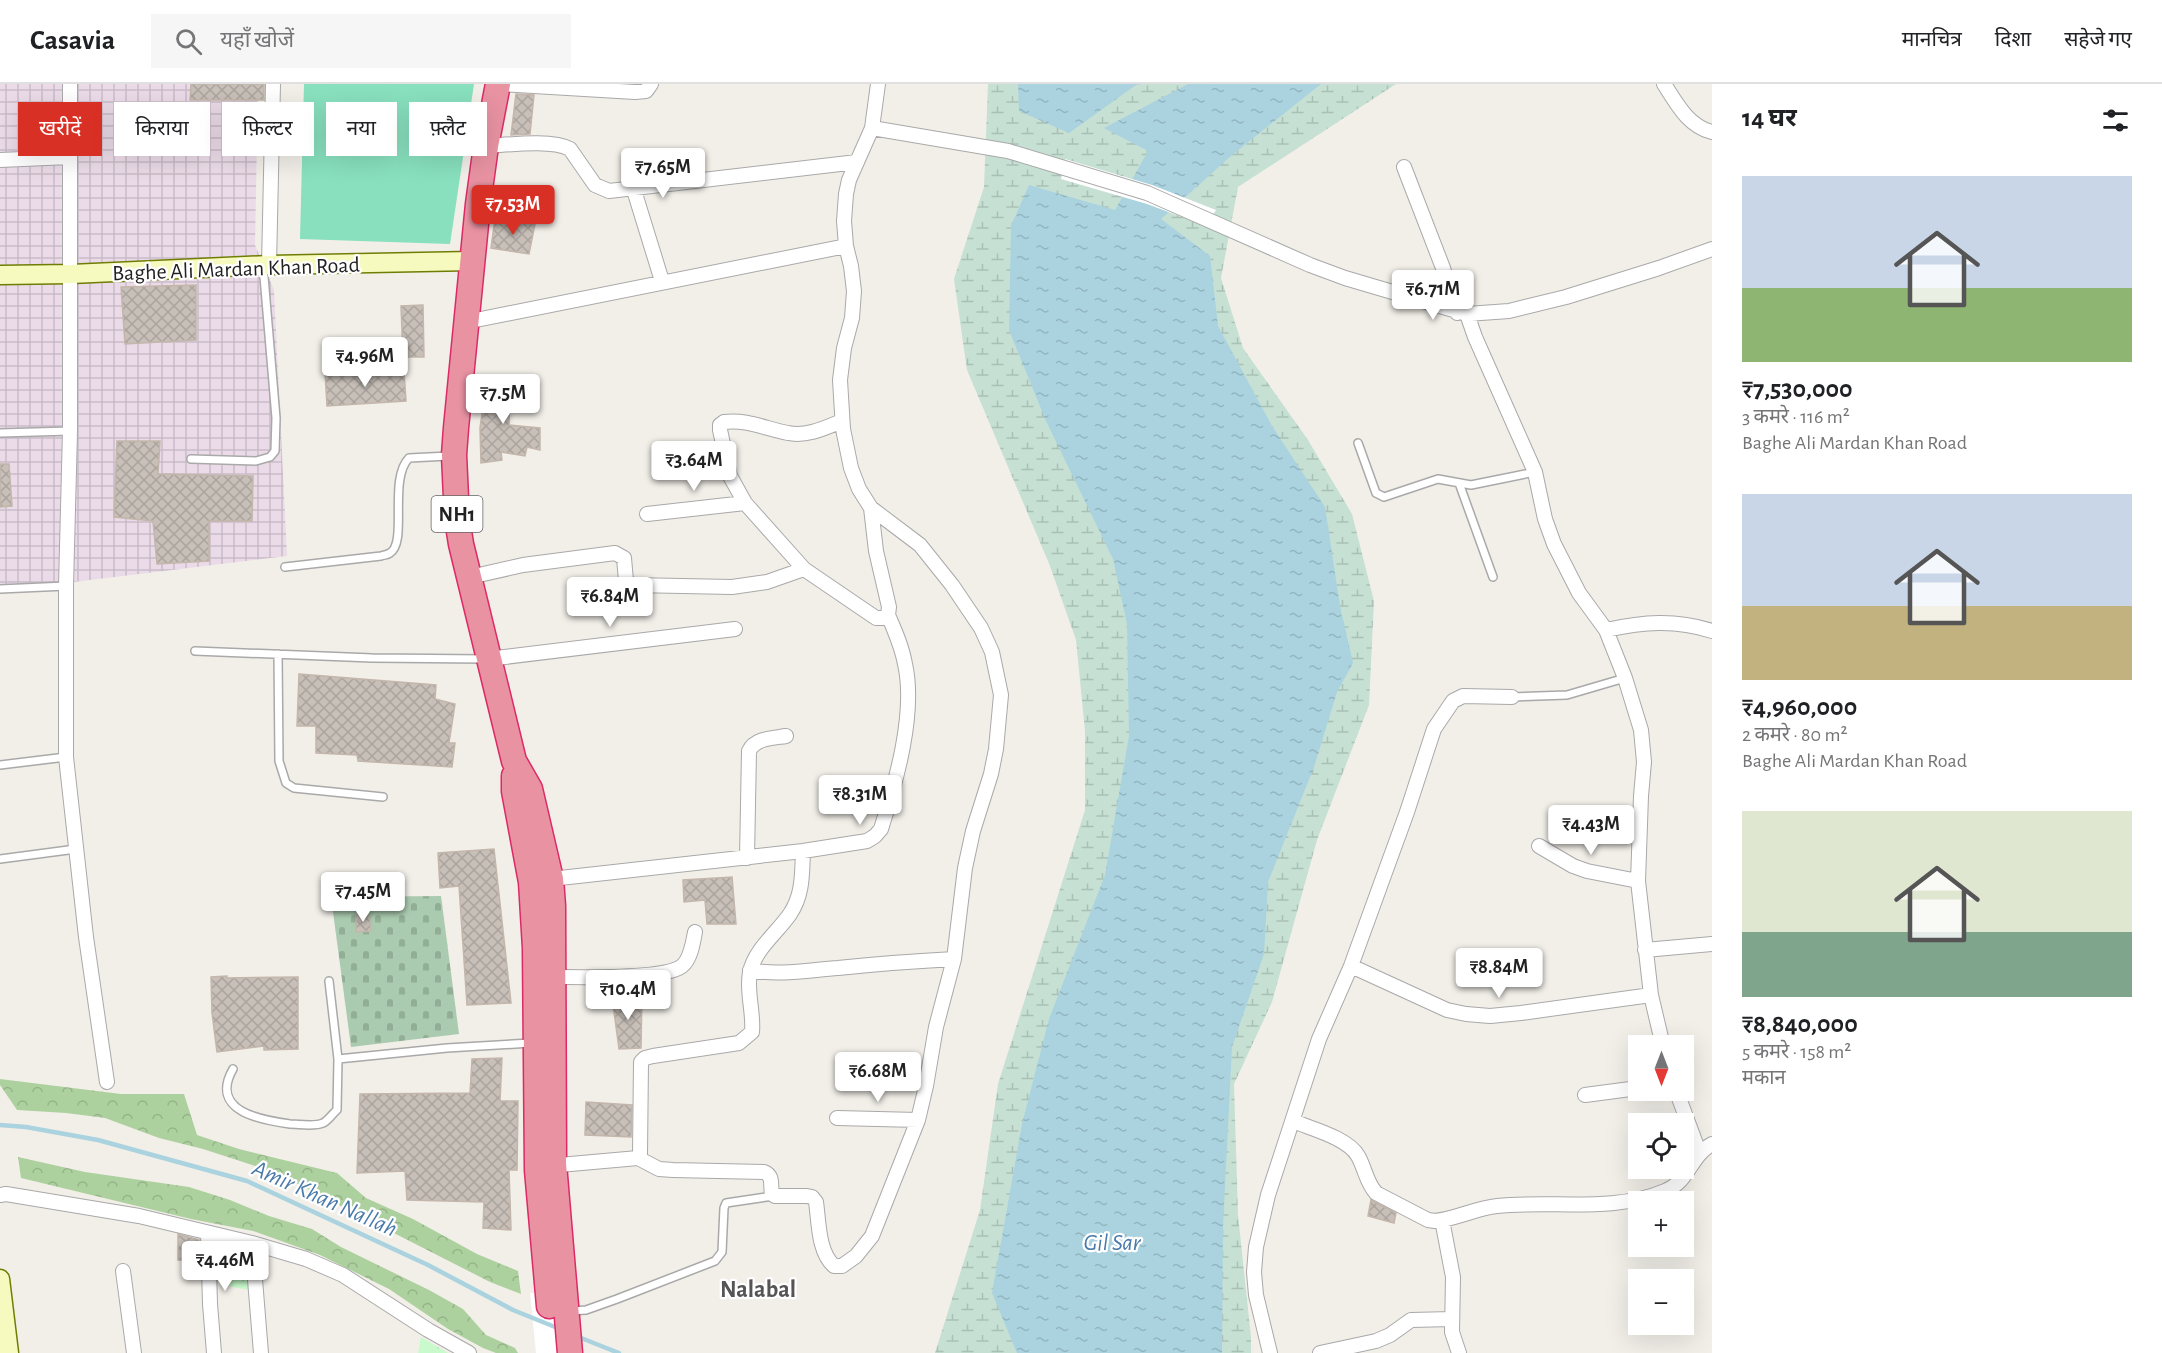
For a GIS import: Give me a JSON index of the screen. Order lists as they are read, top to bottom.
{
  "streets": {
    "highway": ["NH1"],
    "main road": ["Baghe Ali Mardan Khan Road"]
  },
  "crossings": [
    ["Baghe Ali Mardan Khan Road", "NH1"]
  ],
  "districts": ["Nalabal"],
  "water": ["Amir Khan Nallah", "Gil Sar"],
  "north": "bottom",
  "page": {
    "header": "Casavia",
    "search": "यहाँ खोजें",
    "nav": ["मानचित्र", "दिशा", "सहेजे गए"],
    "heading": "14 घर",
    "chip": [
      "खरीदें",
      "किराया",
      "फ़िल्टर",
      "नया",
      "फ़्लैट"
    ],
    "price": [
      "₹7.65M",
      "₹7.53M",
      "₹6.71M",
      "₹4.96M",
      "₹7.5M",
      "₹3.64M",
      "₹6.84M",
      "₹8.31M",
      "₹4.43M",
      "₹7.45M",
      "₹8.84M",
      "₹10.4M",
      "₹6.68M",
      "₹4.46M"
    ],
    "list": [
      {
        "name": "₹7,530,000",
        "note": "3 कमरे · 116 m² · Baghe Ali Mardan Khan Road"
      },
      {
        "name": "₹4,960,000",
        "note": "2 कमरे · 80 m² · Baghe Ali Mardan Khan Road"
      },
      {
        "name": "₹8,840,000",
        "note": "5 कमरे · 158 m² · मकान"
      }
    ],
    "map_buttons": ["+", "−"]
  }
}
